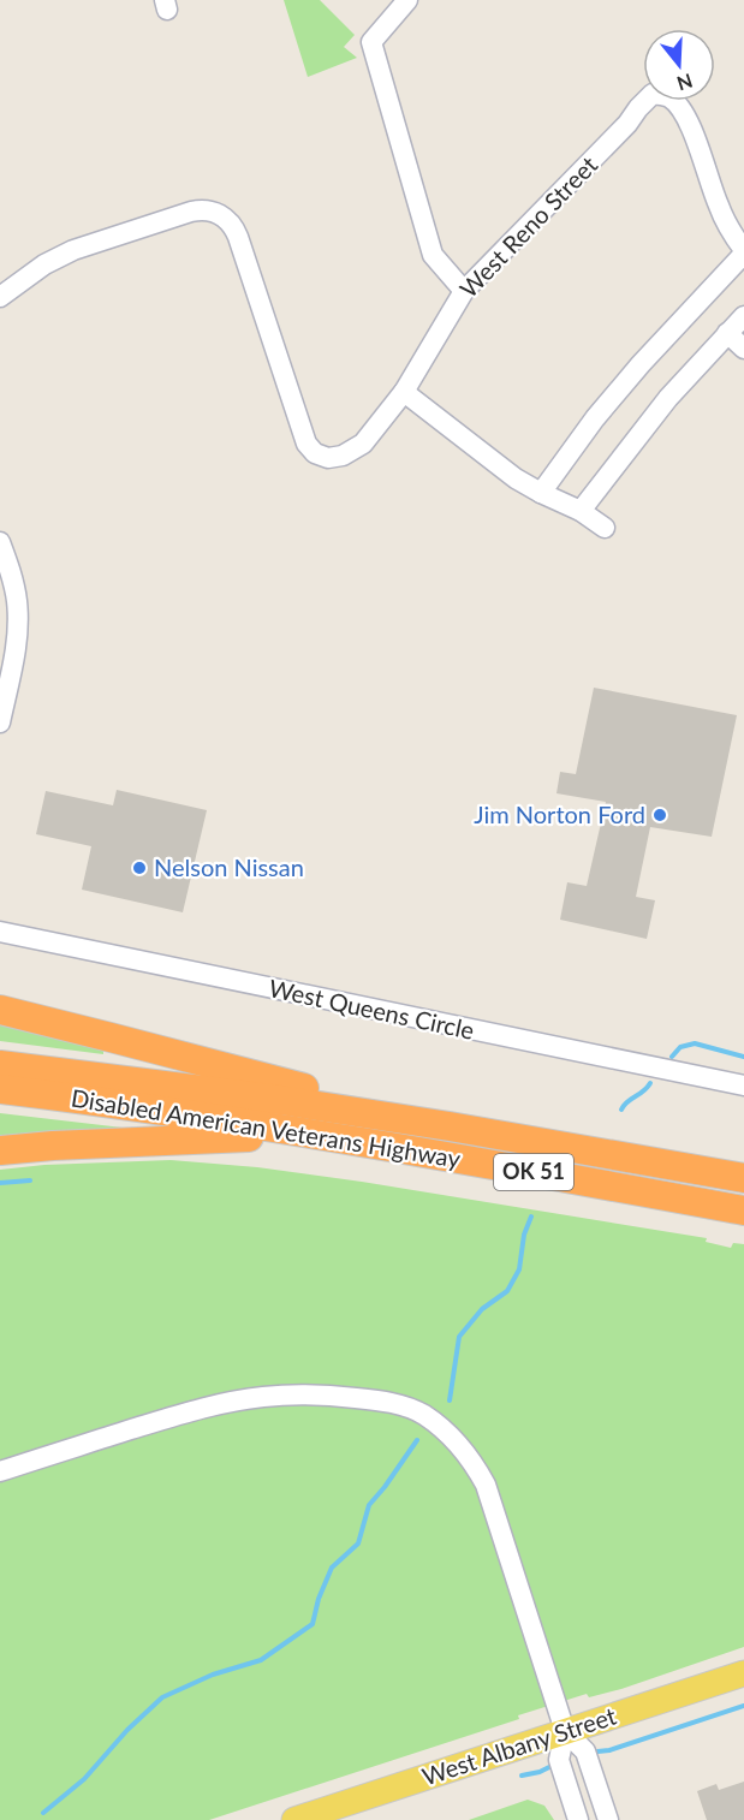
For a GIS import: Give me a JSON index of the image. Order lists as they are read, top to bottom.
{
  "streets": {
    "highway": ["Disabled American Veterans Highway", "OK 51"],
    "main road": ["West Albany Street"],
    "street": ["West Reno Street", "West Queens Circle"]
  },
  "places": ["Jim Norton Ford", "Nelson Nissan"],
  "north": "bottom"
}
